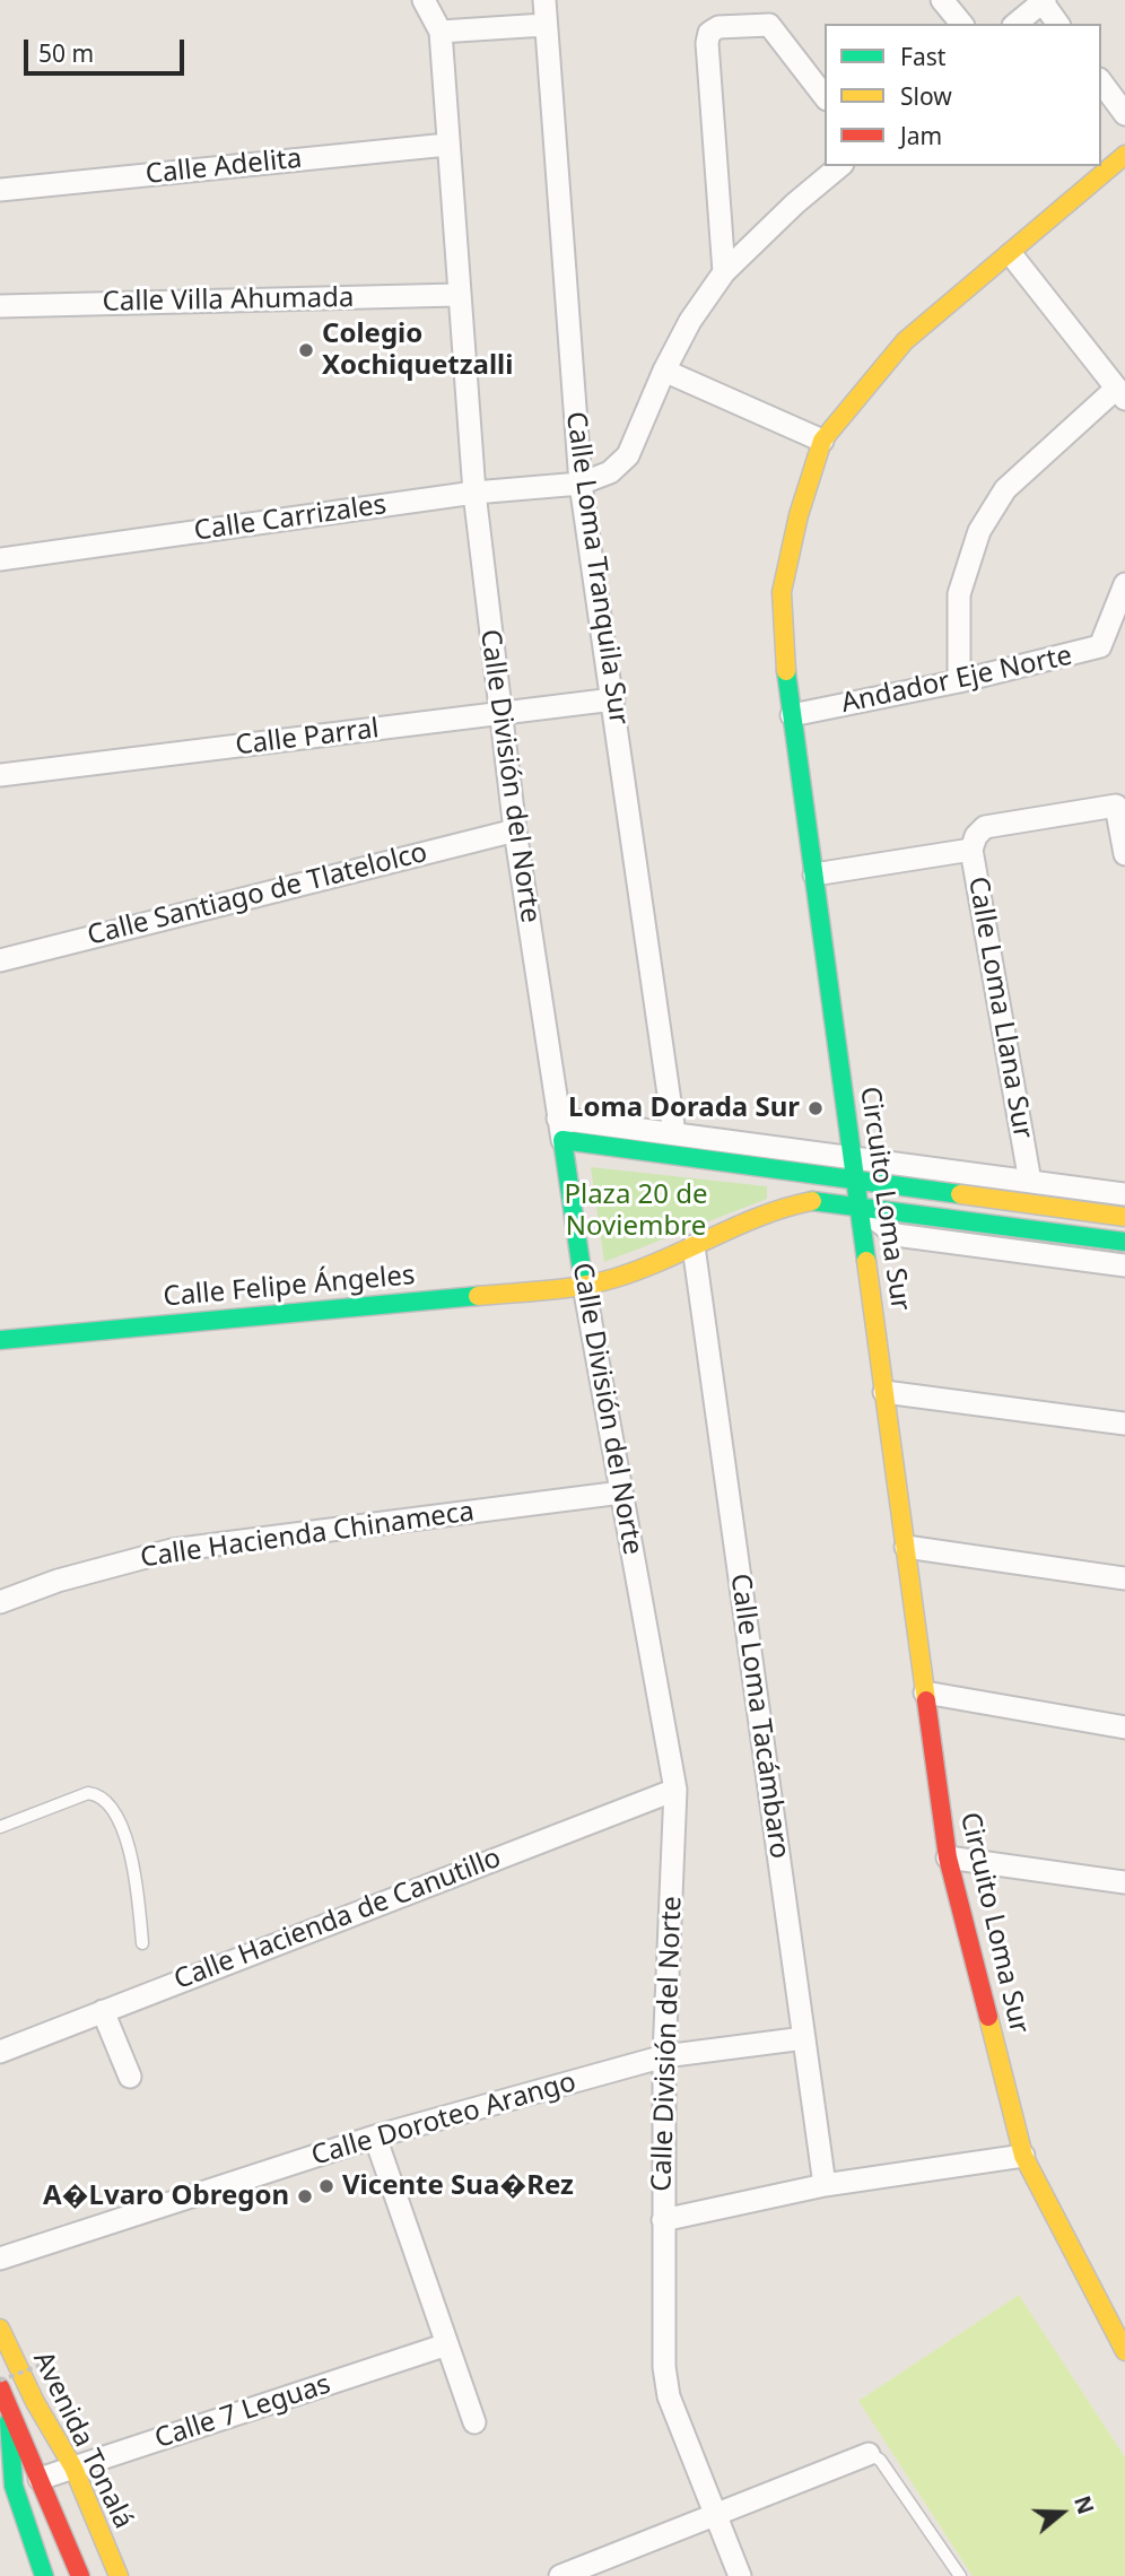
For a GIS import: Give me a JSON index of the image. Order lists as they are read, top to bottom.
{
  "streets": {
    "street": [
      "Calle Adelita",
      "Calle Villa Ahumada",
      "Calle Carrizales",
      "Calle Loma Tranquila Sur",
      "Andador Eje Norte",
      "Calle Parral",
      "Calle División del Norte",
      "Calle Santiago de Tlatelolco",
      "Calle Loma Llana Sur",
      "Circuito Loma Sur",
      "Calle Felipe Ángeles",
      "Calle Hacienda Chinameca",
      "Calle Loma Tacámbaro",
      "Calle Hacienda de Canutillo",
      "Calle Doroteo Arango",
      "Calle 7 Leguas",
      "Avenida Tonalá"
    ]
  },
  "crossings": [
    ["Calle Adelita", "Calle División del Norte"],
    ["Calle Villa Ahumada", "Calle División del Norte"],
    ["Calle Carrizales", "Calle Loma Tranquila Sur"],
    ["Calle Carrizales", "Calle División del Norte"],
    ["Calle Loma Tranquila Sur", "Calle Parral"],
    ["Andador Eje Norte", "Circuito Loma Sur"],
    ["Calle Parral", "Calle División del Norte"],
    ["Calle División del Norte", "Calle Santiago de Tlatelolco"],
    ["Calle División del Norte", "Calle Felipe Ángeles"],
    ["Calle División del Norte", "Calle Hacienda Chinameca"],
    ["Calle División del Norte", "Calle Hacienda de Canutillo"],
    ["Calle División del Norte", "Calle Doroteo Arango"],
    ["Circuito Loma Sur", "Calle Felipe Ángeles"],
    ["Calle Felipe Ángeles", "Calle Loma Tacámbaro"],
    ["Calle Loma Tacámbaro", "Calle Doroteo Arango"],
    ["Calle 7 Leguas", "Avenida Tonalá"]
  ],
  "parks": ["Plaza 20 de Noviembre"],
  "places": [
    "Colegio Xochiquetzalli",
    "Loma Dorada Sur",
    "Vicente Sua�Rez",
    "A�Lvaro Obregon"
  ],
  "legend": ["Fast", "Slow", "Jam"],
  "scale_bar": "50 m",
  "north": "right"
}
